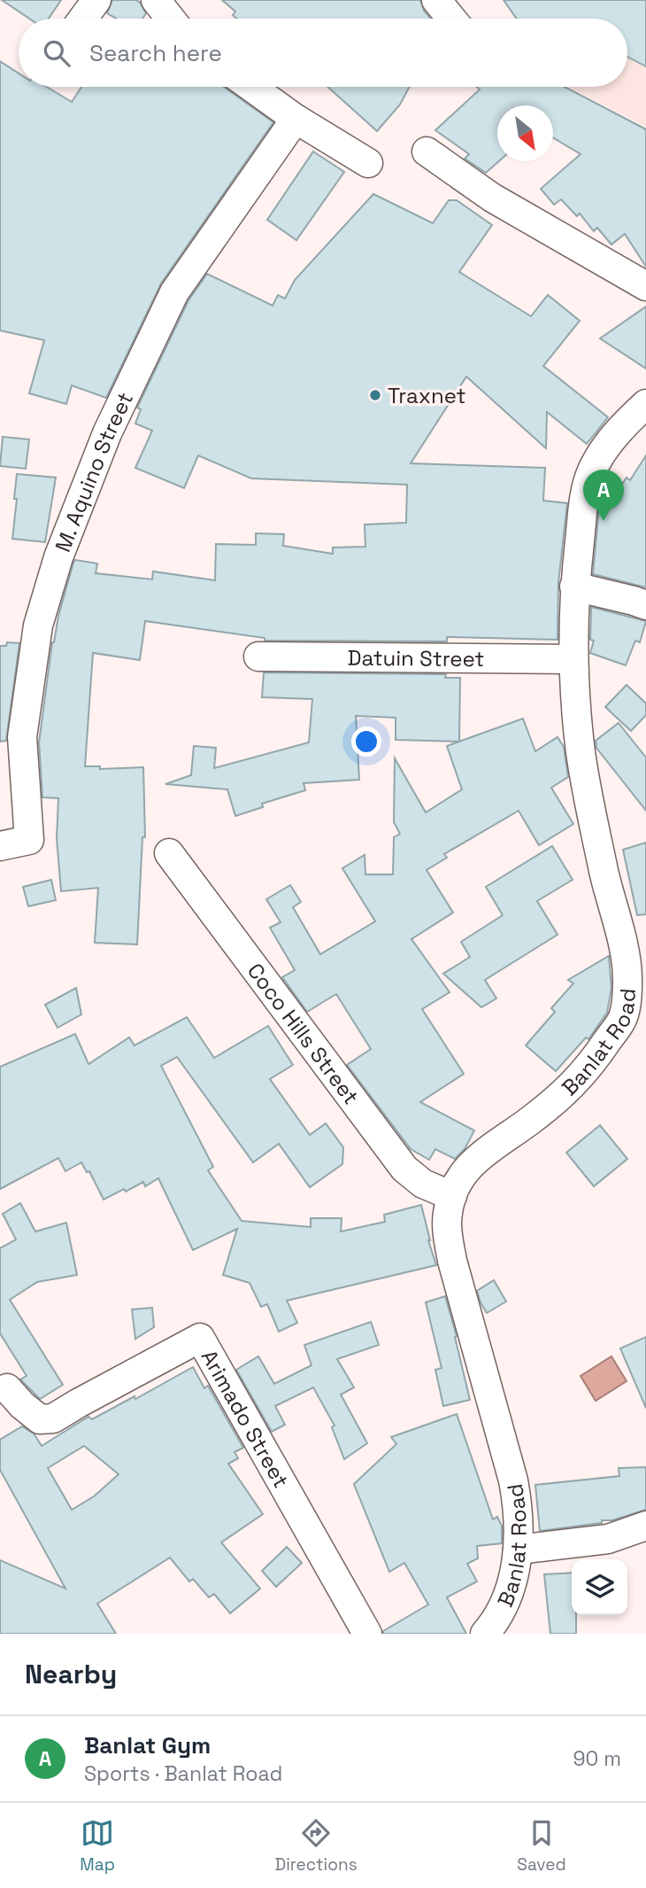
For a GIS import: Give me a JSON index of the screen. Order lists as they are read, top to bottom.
{
  "streets": {
    "street": [
      "M. Aquino Street",
      "Datuin Street",
      "Coco Hills Street",
      "Banlat Road",
      "Arimado Street"
    ]
  },
  "crossings": [
    ["Datuin Street", "Banlat Road"],
    ["Coco Hills Street", "Banlat Road"]
  ],
  "places": ["Traxnet"],
  "north": "bottom right",
  "page": {
    "search": "Search here",
    "pins": "A",
    "heading": "Nearby",
    "list": [
      {
        "mark": "A",
        "name": "Banlat Gym",
        "note": "Sports · Banlat Road",
        "value": "90 m"
      }
    ],
    "nav": ["Map", "Directions", "Saved"]
  }
}
